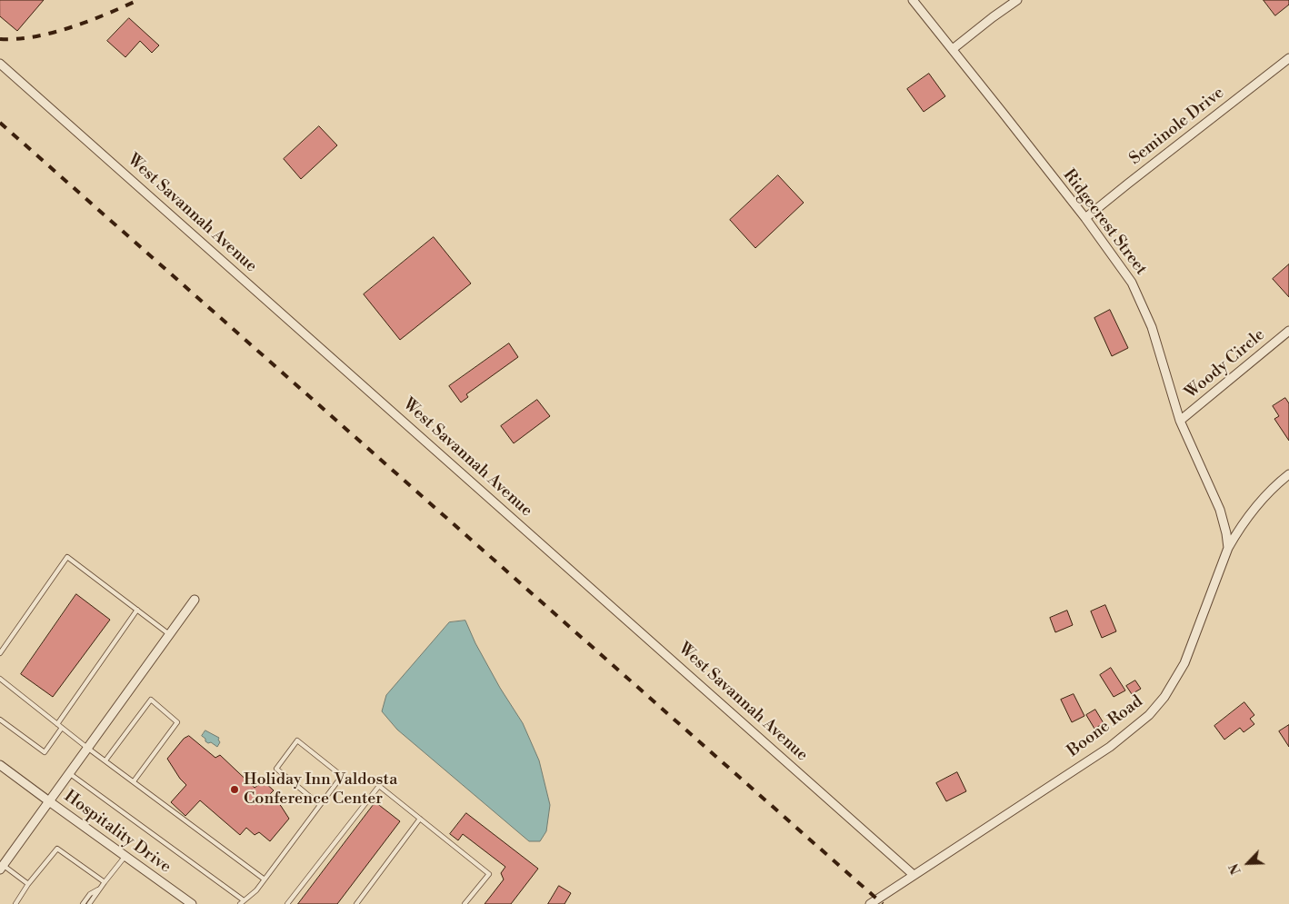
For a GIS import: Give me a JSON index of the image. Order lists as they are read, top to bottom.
{
  "streets": {
    "street": [
      "Seminole Drive",
      "West Savannah Avenue",
      "Ridgecrest Street",
      "Woody Circle",
      "Boone Road",
      "Hospitality Drive"
    ]
  },
  "crossings": [
    ["Seminole Drive", "Ridgecrest Street"],
    ["West Savannah Avenue", "Boone Road"],
    ["Ridgecrest Street", "Woody Circle"],
    ["Ridgecrest Street", "Boone Road"]
  ],
  "places": ["Holiday Inn Valdosta Conference Center"],
  "north": "bottom left"
}
